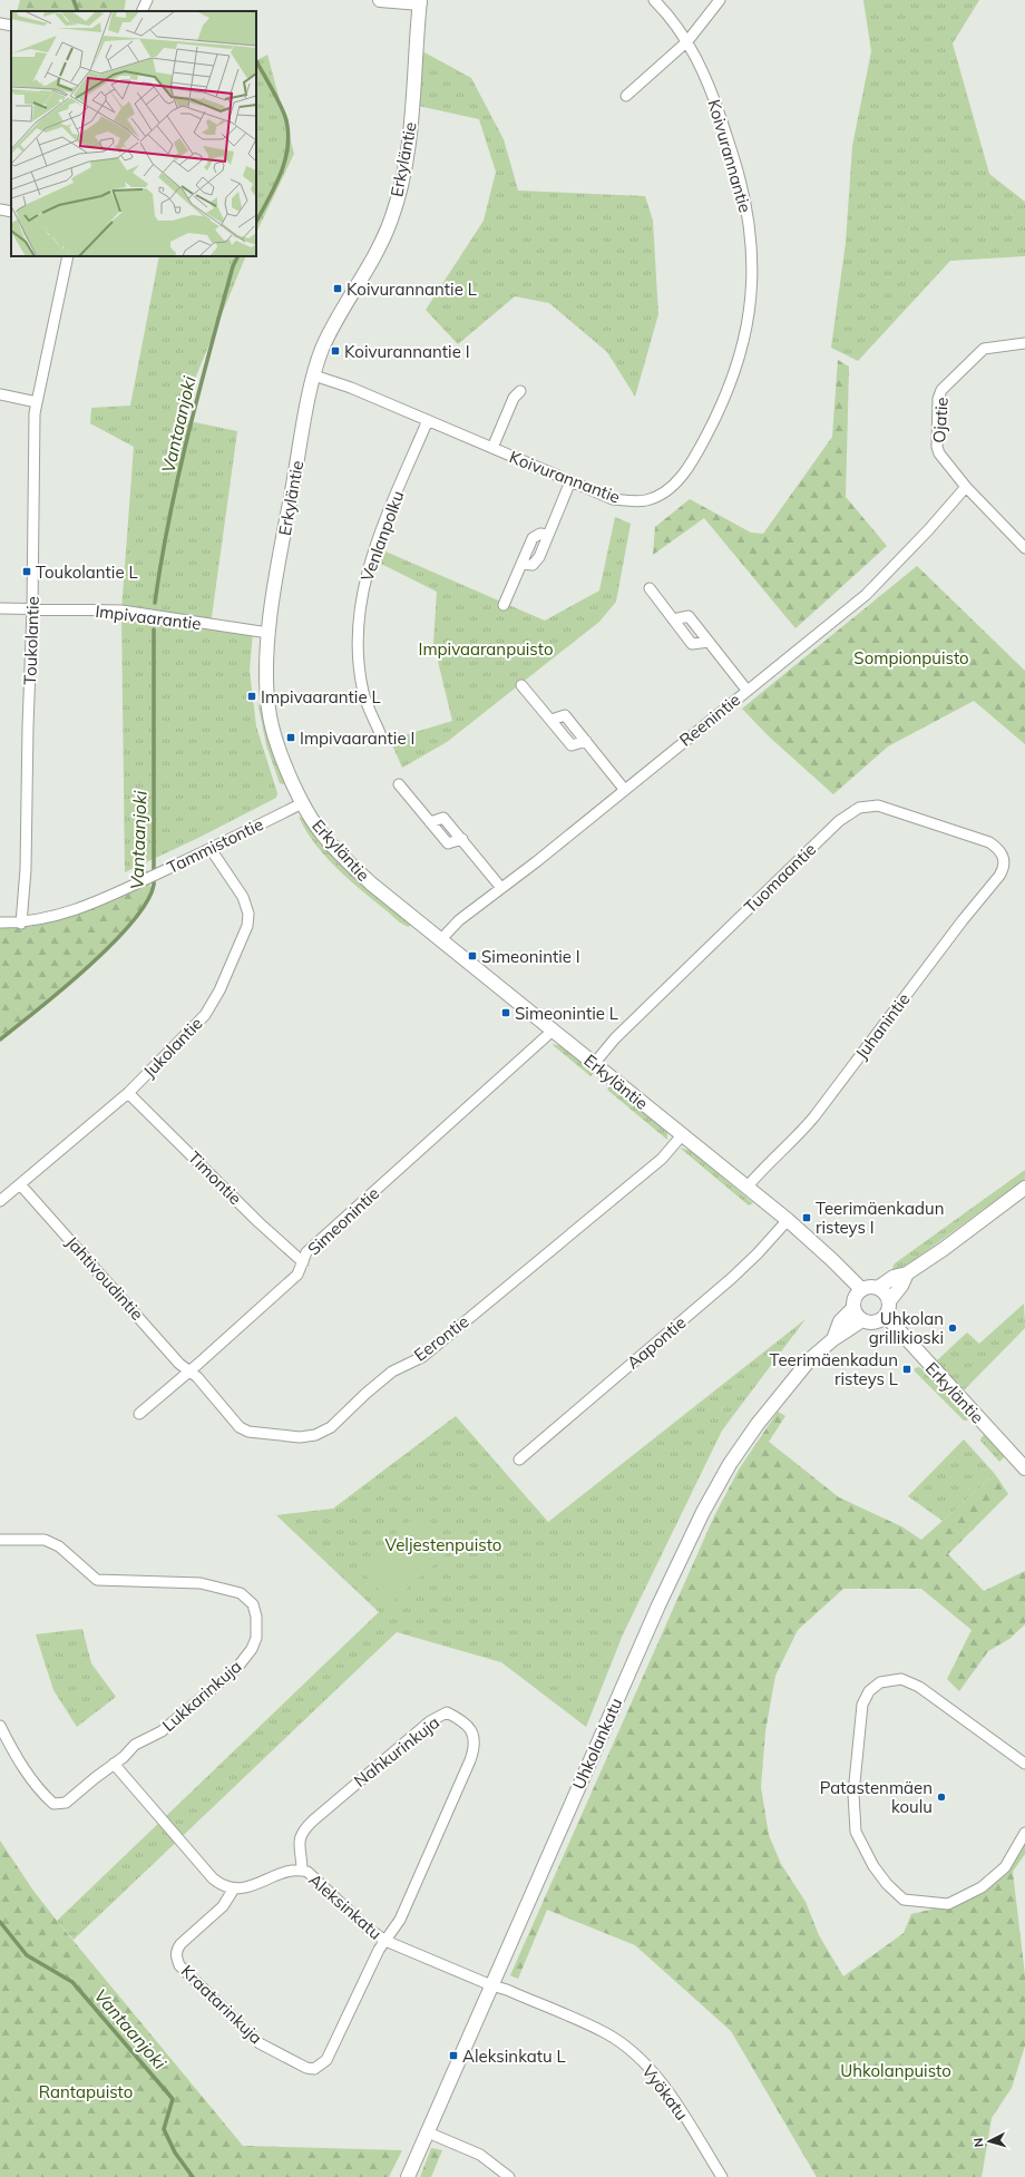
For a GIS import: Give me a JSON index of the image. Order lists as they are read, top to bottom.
{
  "streets": {
    "street": [
      "Koivurannantie",
      "Erkyläntie",
      "Ojatie",
      "Venlanpolku",
      "Impivaarantie",
      "Toukolantie",
      "Reenintie",
      "Tammistontie",
      "Tuomaantie",
      "Juhanintie",
      "Jukolantie",
      "Timontie",
      "Simeonintie",
      "Jahtivoudintie",
      "Eerontie",
      "Aapontie",
      "Lukkarinkuja",
      "Uhkolankatu",
      "Nahkurinkuja",
      "Aleksinkatu",
      "Kraatarinkuja",
      "Vyökatu"
    ]
  },
  "crossings": [
    ["Koivurannantie", "Erkyläntie"],
    ["Koivurannantie", "Venlanpolku"],
    ["Erkyläntie", "Impivaarantie"],
    ["Erkyläntie", "Reenintie"],
    ["Erkyläntie", "Tammistontie"],
    ["Erkyläntie", "Tuomaantie"],
    ["Erkyläntie", "Juhanintie"],
    ["Erkyläntie", "Simeonintie"],
    ["Erkyläntie", "Eerontie"],
    ["Erkyläntie", "Aapontie"],
    ["Erkyläntie", "Uhkolankatu"],
    ["Ojatie", "Reenintie"],
    ["Impivaarantie", "Toukolantie"],
    ["Toukolantie", "Tammistontie"],
    ["Tammistontie", "Jukolantie"],
    ["Tuomaantie", "Juhanintie"],
    ["Jukolantie", "Timontie"],
    ["Jukolantie", "Jahtivoudintie"],
    ["Timontie", "Simeonintie"],
    ["Simeonintie", "Jahtivoudintie"],
    ["Simeonintie", "Eerontie"],
    ["Jahtivoudintie", "Eerontie"],
    ["Uhkolankatu", "Aleksinkatu"],
    ["Uhkolankatu", "Vyökatu"],
    ["Nahkurinkuja", "Aleksinkatu"],
    ["Nahkurinkuja", "Kraatarinkuja"],
    ["Aleksinkatu", "Kraatarinkuja"],
    ["Aleksinkatu", "Vyökatu"]
  ],
  "water": ["Vantaanjoki"],
  "parks": [
    "Impivaaranpuisto",
    "Sompionpuisto",
    "Veljestenpuisto",
    "Uhkolanpuisto",
    "Rantapuisto"
  ],
  "places": {
    "transit": [
      "Koivurannantie L",
      "Koivurannantie I",
      "Toukolantie L",
      "Impivaarantie L",
      "Impivaarantie I",
      "Simeonintie I",
      "Simeonintie L",
      "Teerimäenkadun risteys I",
      "Teerimäenkadun risteys L",
      "Aleksinkatu L"
    ],
    "other": ["Uhkolan grillikioski", "Patastenmäen koulu"]
  },
  "north": "left"
}
